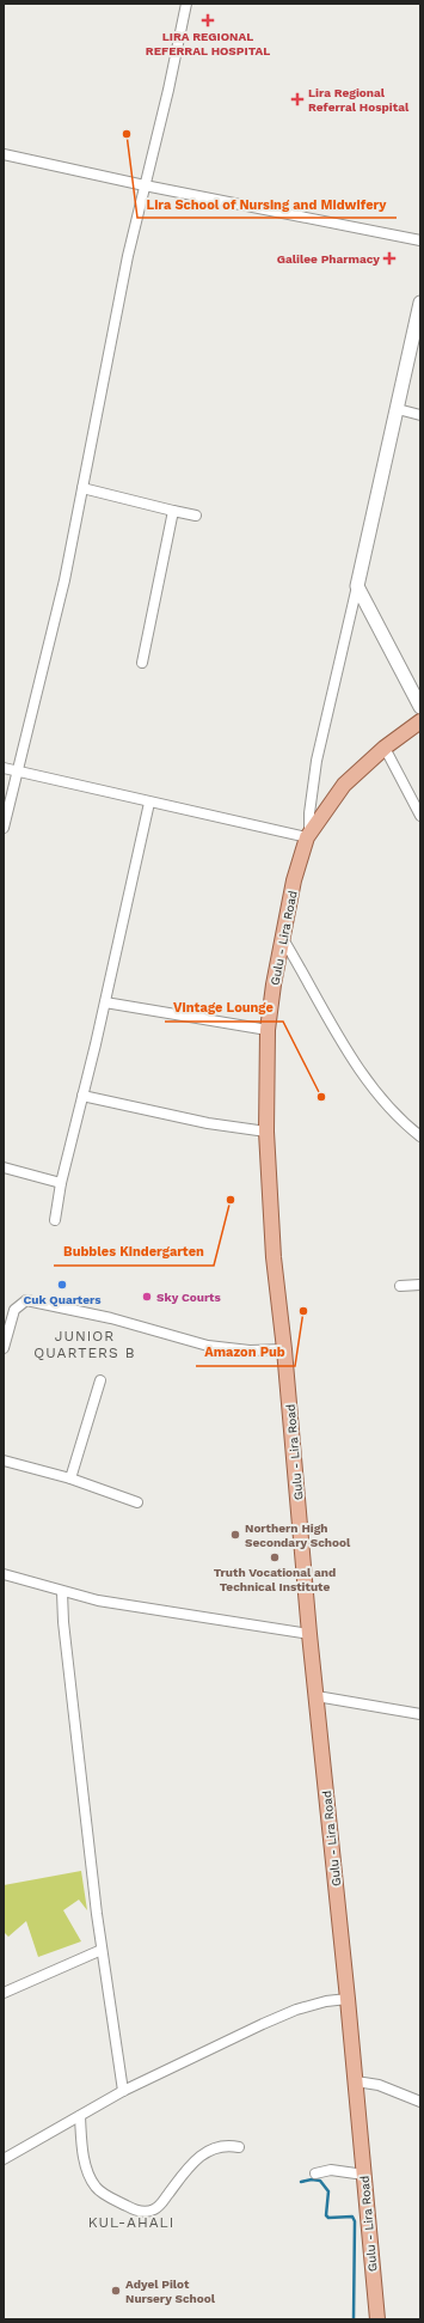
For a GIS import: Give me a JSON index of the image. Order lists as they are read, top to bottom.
{
  "streets": {
    "main road": ["Gulu - Lira Road"]
  },
  "districts": ["JUNIOR QUARTERS B", "KUL-AHALI"],
  "places": {
    "health": ["LIRA REGIONAL REFERRAL HOSPITAL", "Lira Regional Referral Hospital", "Galilee Pharmacy"],
    "other": [
      "Lira School of Nursing and Midwifery",
      "Vintage Lounge",
      "Bubbles Kindergarten",
      "Cuk Quarters",
      "Sky Courts",
      "Amazon Pub",
      "Northern High Secondary School",
      "Truth Vocational and Technical Institute",
      "Adyel Pilot Nursery School"
    ]
  }
}
